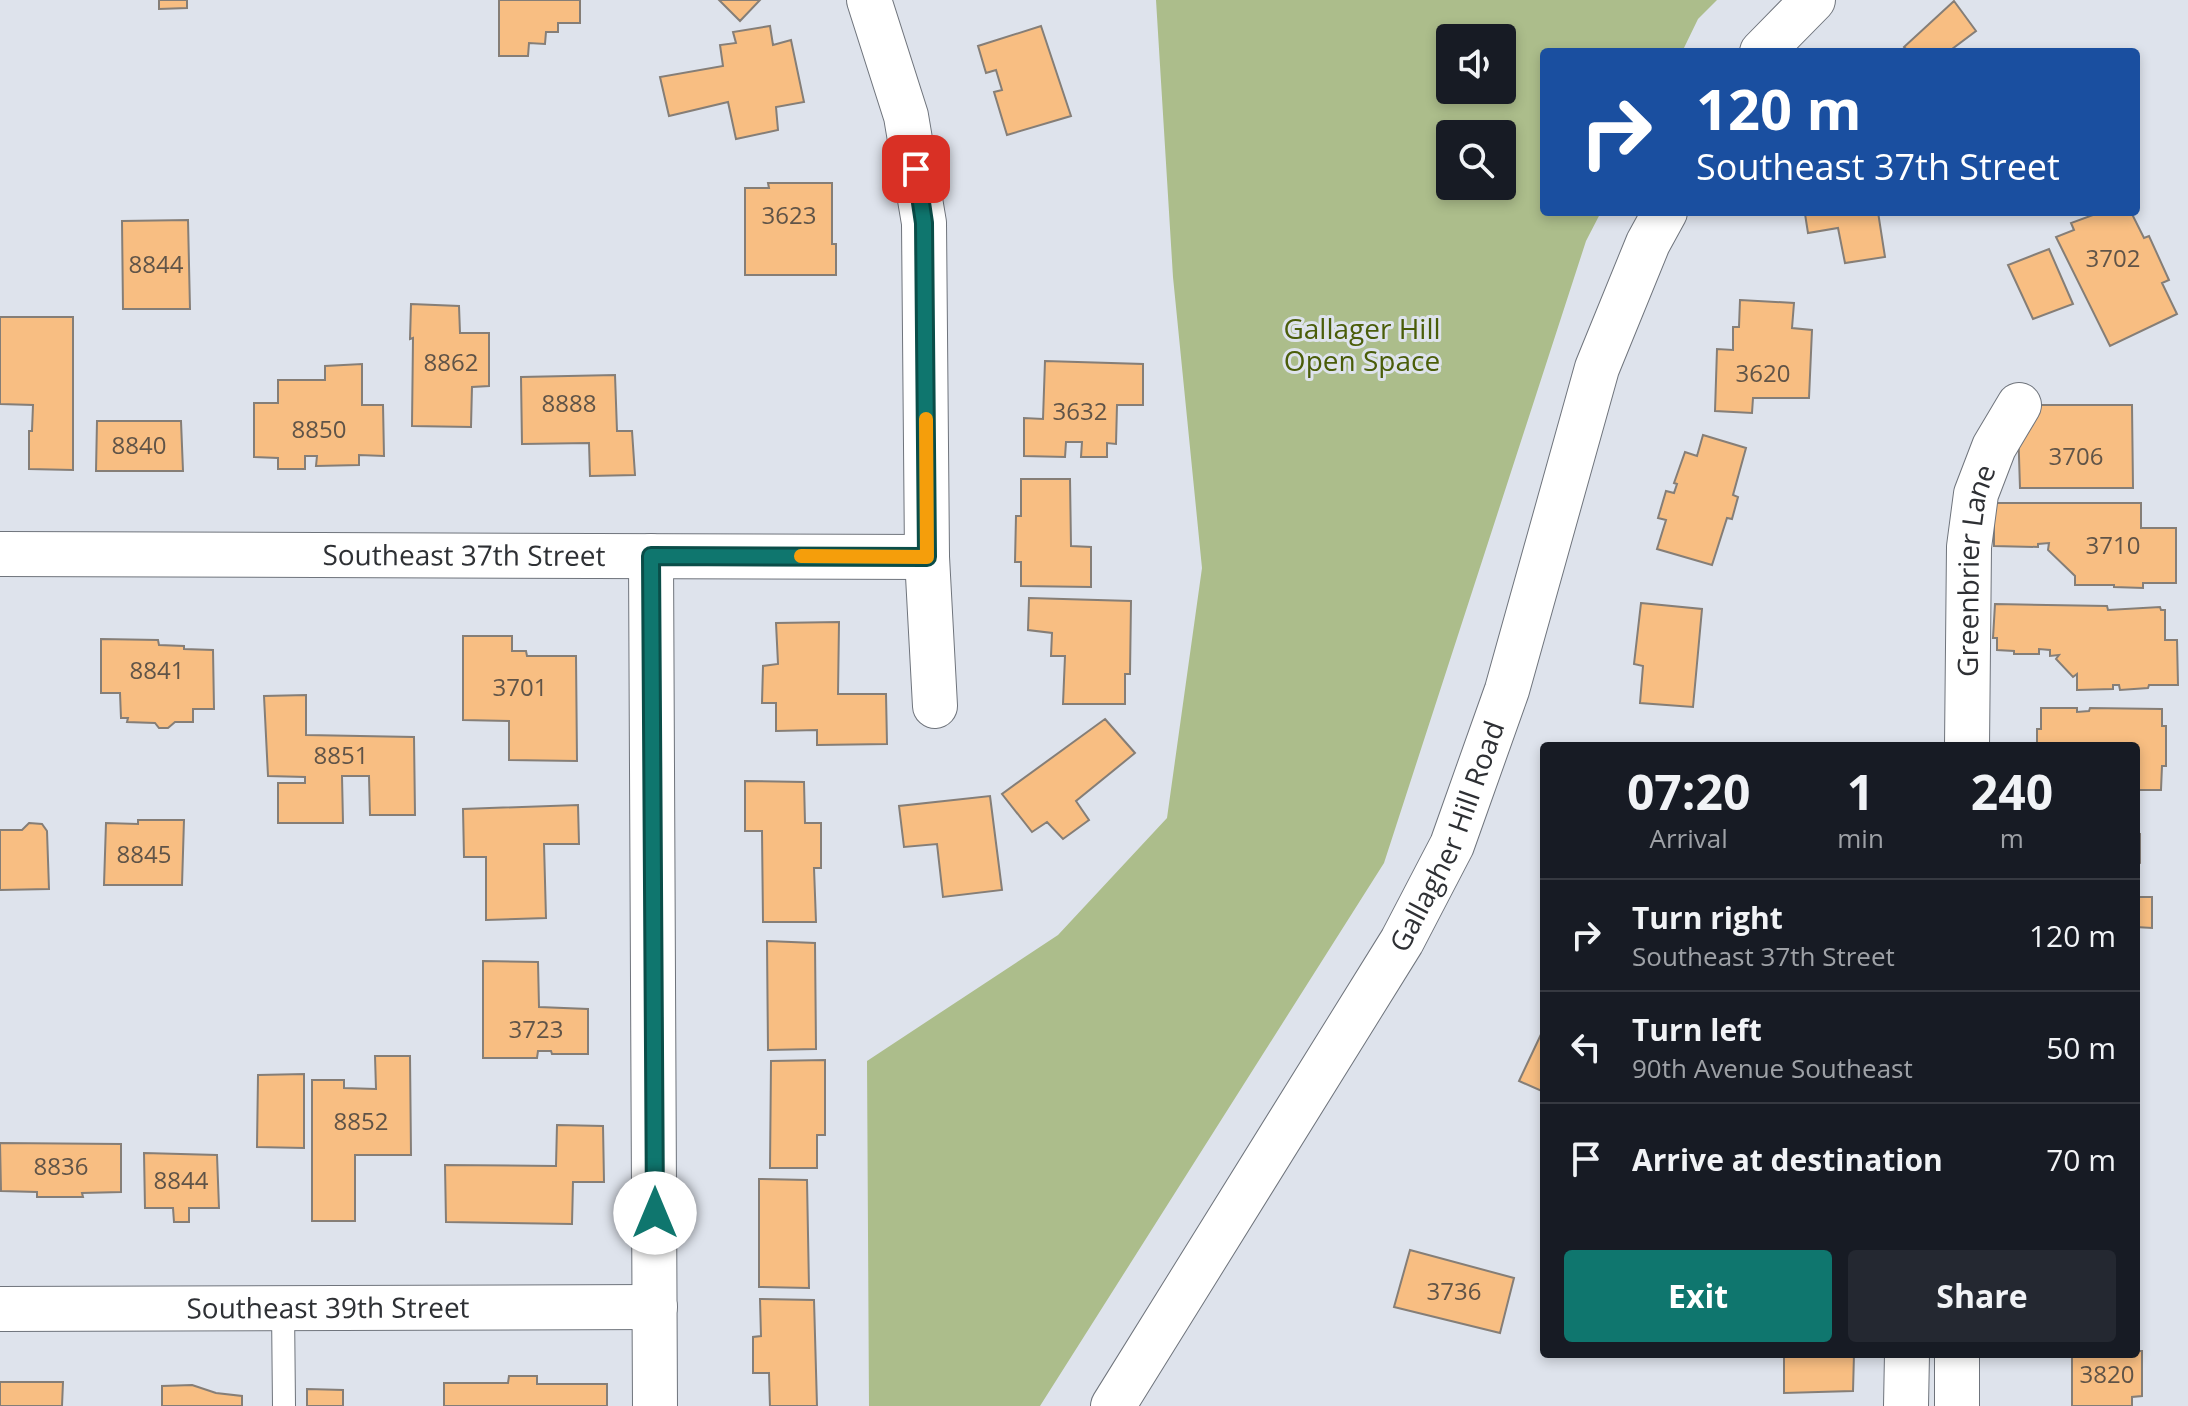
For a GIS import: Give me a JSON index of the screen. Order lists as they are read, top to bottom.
{
  "streets": {
    "street": [
      "Southeast 37th Street",
      "Greenbrier Lane",
      "Gallagher Hill Road",
      "Southeast 39th Street"
    ]
  },
  "parks": ["Gallager Hill Open Space"],
  "house_numbers": [
    "3623",
    "3702",
    "8844",
    "8862",
    "3620",
    "8888",
    "3632",
    "8850",
    "8840",
    "3706",
    "3710",
    "8841",
    "3701",
    "8851",
    "8845",
    "3723",
    "8852",
    "8836",
    "8844",
    "3736",
    "3820"
  ],
  "page": {
    "turn": ["120 m", "Southeast 37th Street"],
    "eta": [
      "07:20",
      "Arrival",
      "1",
      "min",
      "240",
      "m"
    ],
    "list": [
      {
        "name": "Turn right",
        "note": "Southeast 37th Street",
        "value": "120 m"
      },
      {
        "name": "Turn left",
        "note": "90th Avenue Southeast",
        "value": "50 m"
      },
      {
        "name": "Arrive at destination",
        "value": "70 m"
      }
    ],
    "buttons": ["Exit", "Share"]
  }
}
